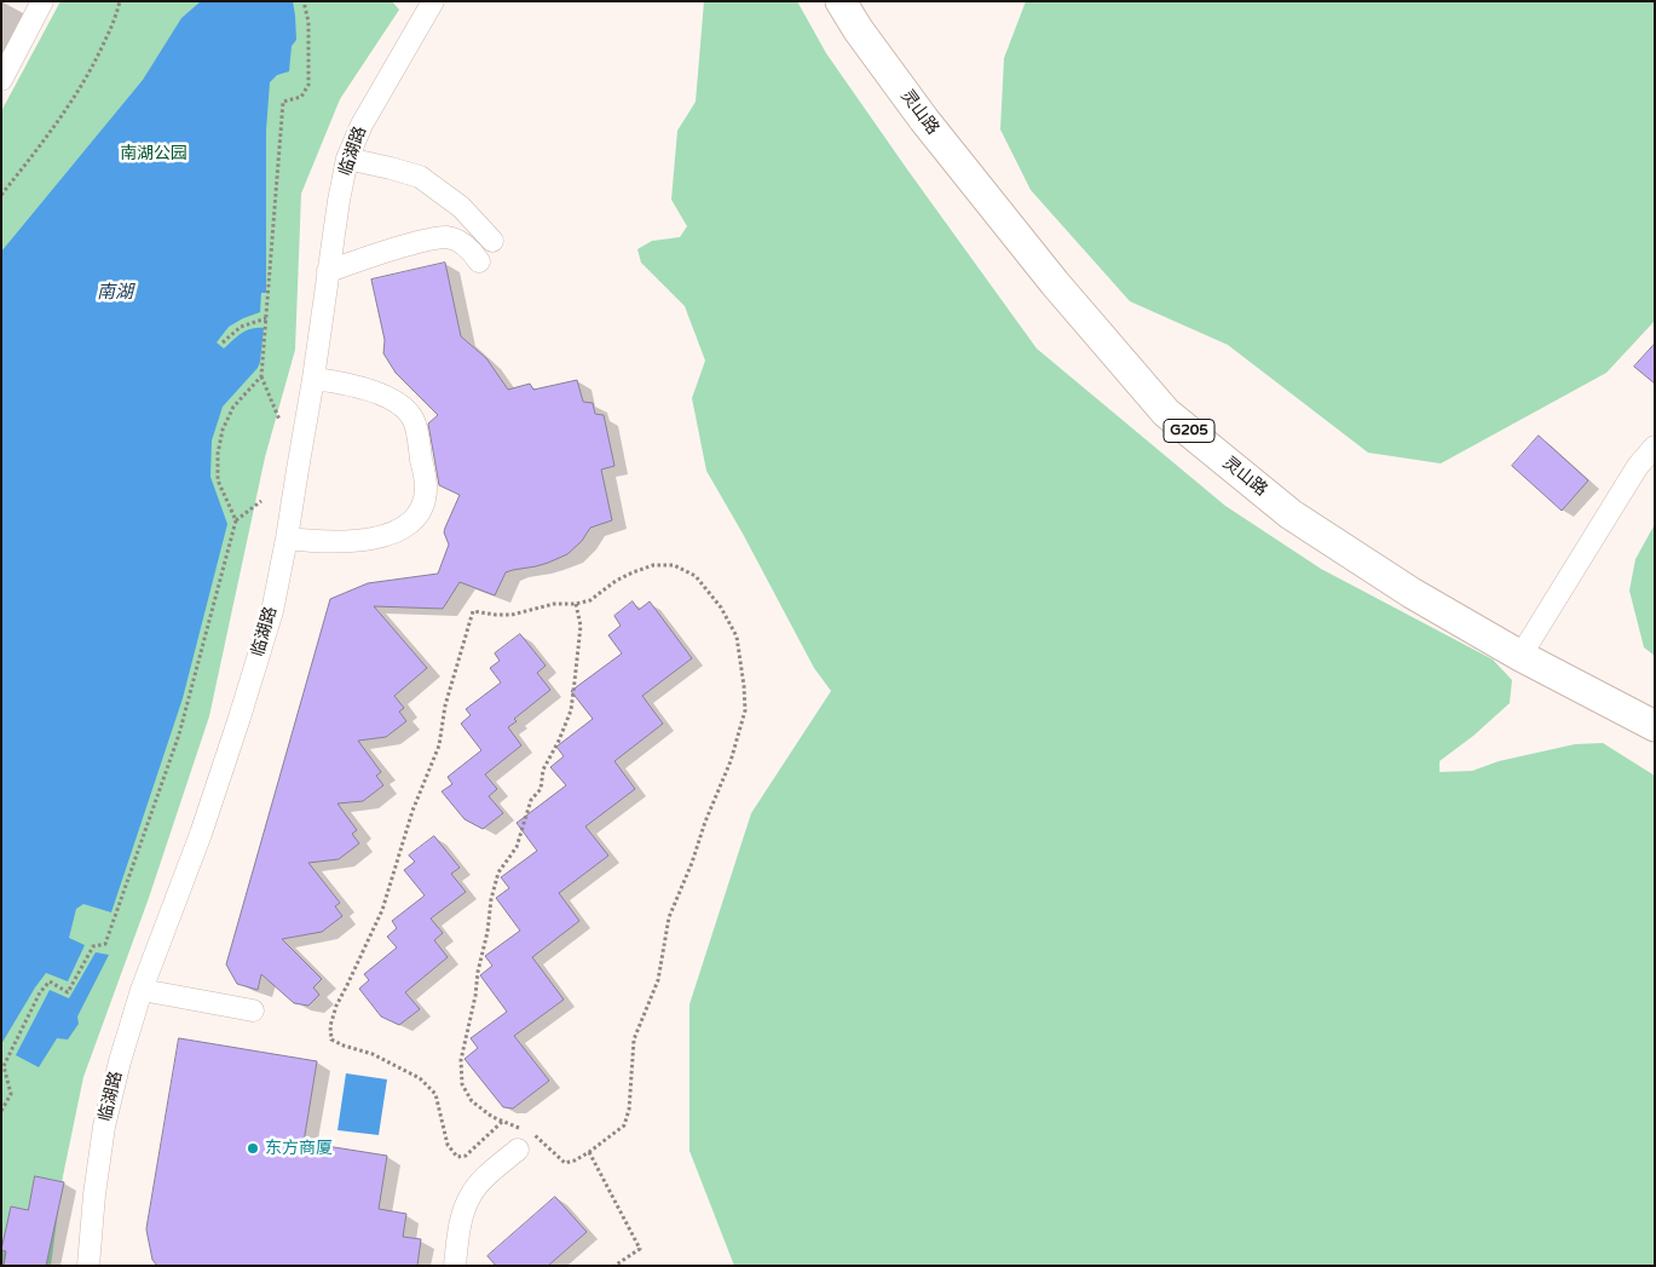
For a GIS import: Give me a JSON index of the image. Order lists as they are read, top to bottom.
{
  "streets": {
    "highway": ["灵山路", "G205"],
    "street": ["临湖路"]
  },
  "water": ["南湖"],
  "parks": ["南湖公园"],
  "places": ["东方商厦"]
}
